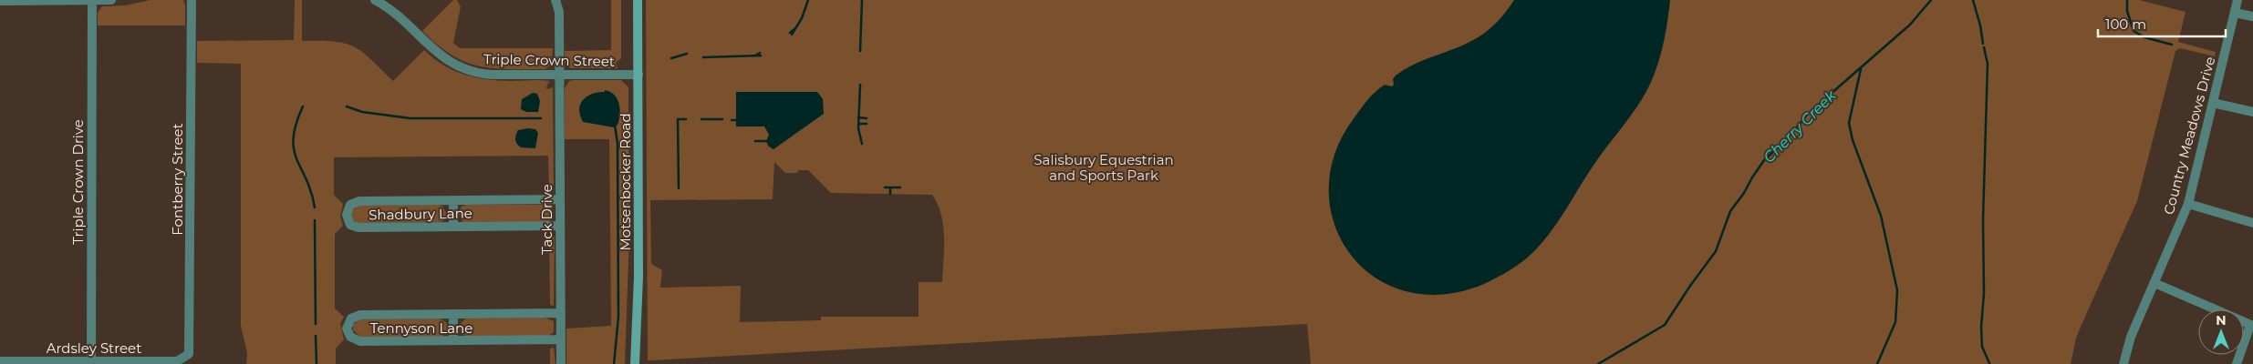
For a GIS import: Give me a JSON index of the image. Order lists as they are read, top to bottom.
{
  "streets": {
    "main road": ["Motsenbocker Road"],
    "street": [
      "Triple Crown Street",
      "Country Meadows Drive",
      "Fontberry Street",
      "Triple Crown Drive",
      "Shadbury Lane",
      "Tack Drive",
      "Tennyson Lane",
      "Ardsley Street"
    ]
  },
  "crossings": [
    ["Triple Crown Street", "Motsenbocker Road"],
    ["Triple Crown Street", "Tack Drive"],
    ["Fontberry Street", "Ardsley Street"],
    ["Triple Crown Drive", "Ardsley Street"],
    ["Shadbury Lane", "Tack Drive"],
    ["Tack Drive", "Tennyson Lane"]
  ],
  "water": ["Cherry Creek"],
  "parks": ["Salisbury Equestrian and Sports Park"],
  "scale_bar": "100 m",
  "north": "top"
}
